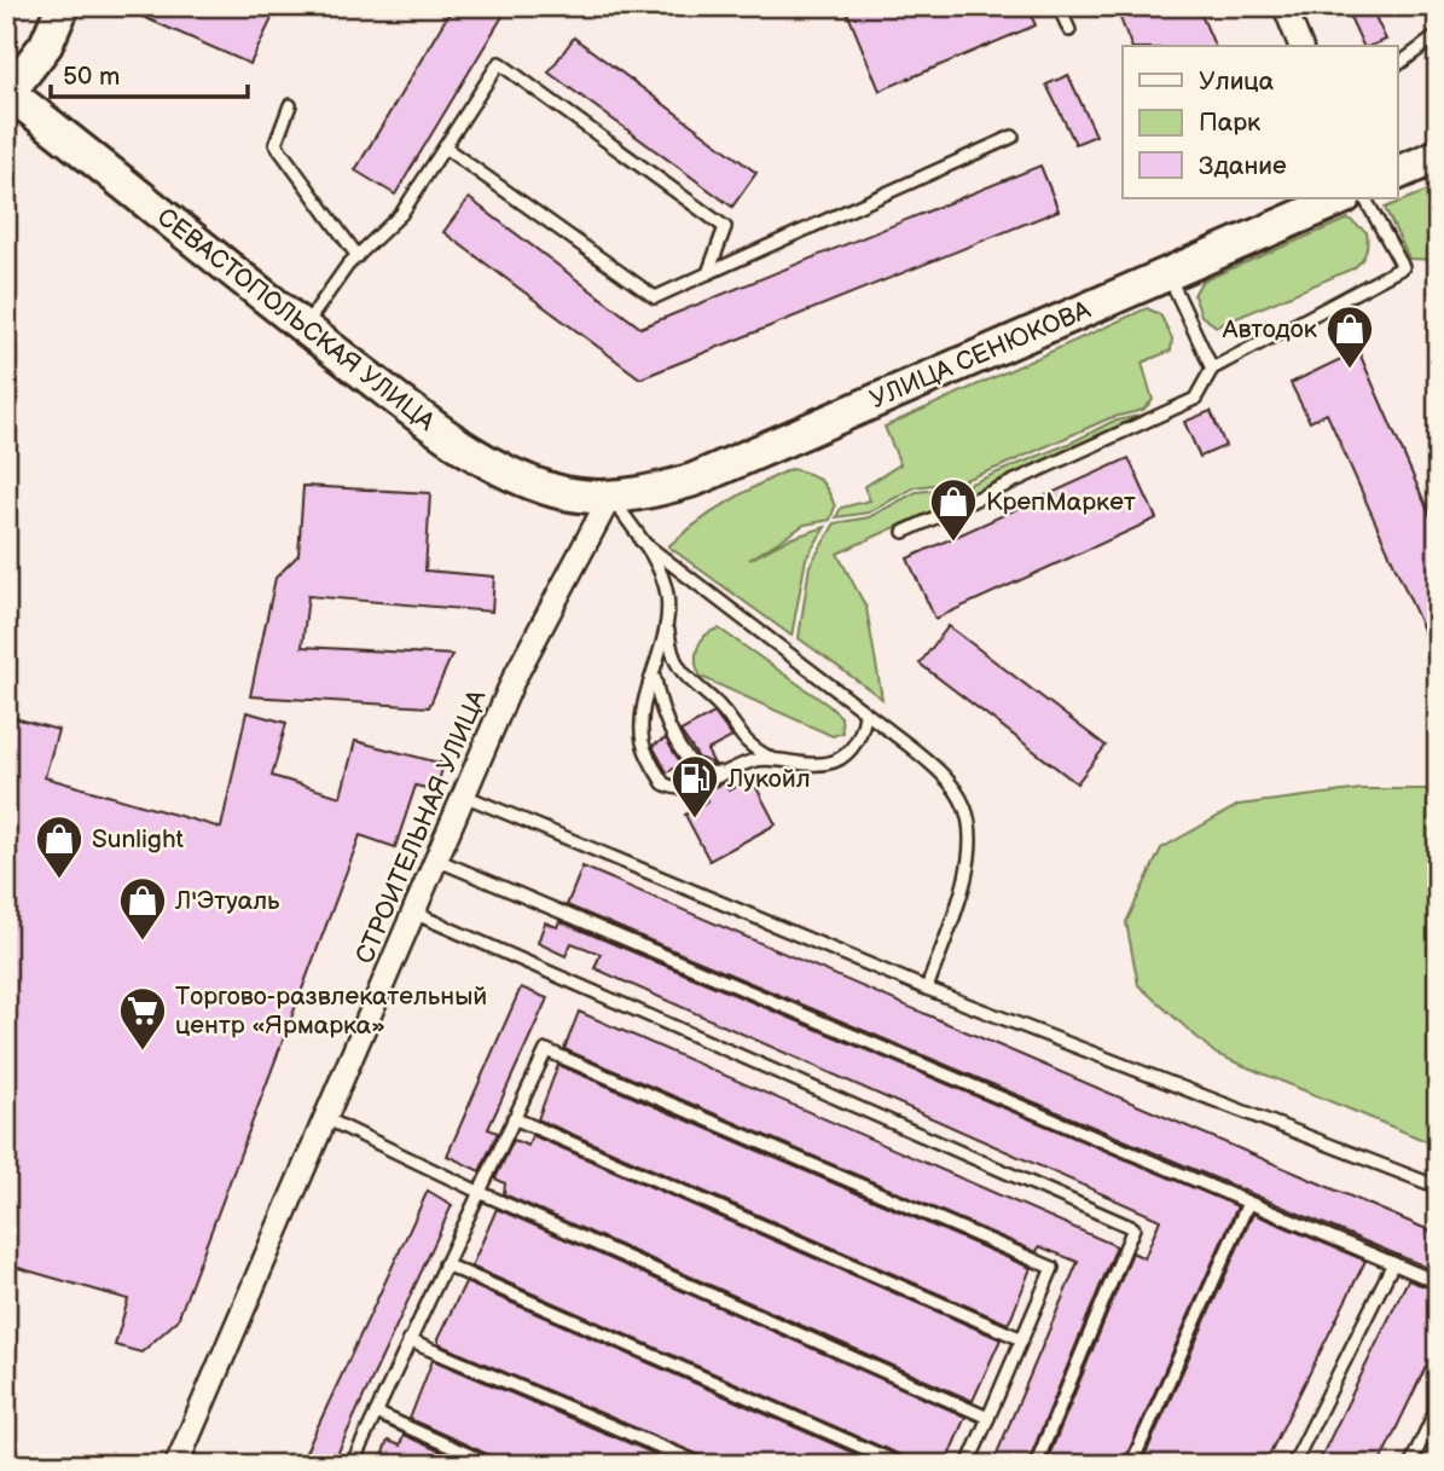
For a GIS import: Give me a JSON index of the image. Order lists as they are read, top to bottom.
{
  "streets": {
    "main road": ["СЕВАСТОПОЛЬСКАЯ УЛИЦА", "УЛИЦА СЕНЮКОВА"],
    "street": ["СТРОИТЕЛЬНАЯ УЛИЦА"]
  },
  "crossings": [
    ["СЕВАСТОПОЛЬСКАЯ УЛИЦА", "УЛИЦА СЕНЮКОВА"],
    ["СЕВАСТОПОЛЬСКАЯ УЛИЦА", "СТРОИТЕЛЬНАЯ УЛИЦА"],
    ["УЛИЦА СЕНЮКОВА", "СТРОИТЕЛЬНАЯ УЛИЦА"]
  ],
  "places": {
    "shop": [
      "Автодок",
      "КрепМаркет",
      "Sunlight",
      "Л'Этуаль"
    ],
    "fuel station": ["Лукойл"],
    "supermarket": ["Торгово-развлекательный центр «Ярмарка»"]
  },
  "legend": ["Улица", "Парк", "Здание"],
  "scale_bar": "50 m"
}
